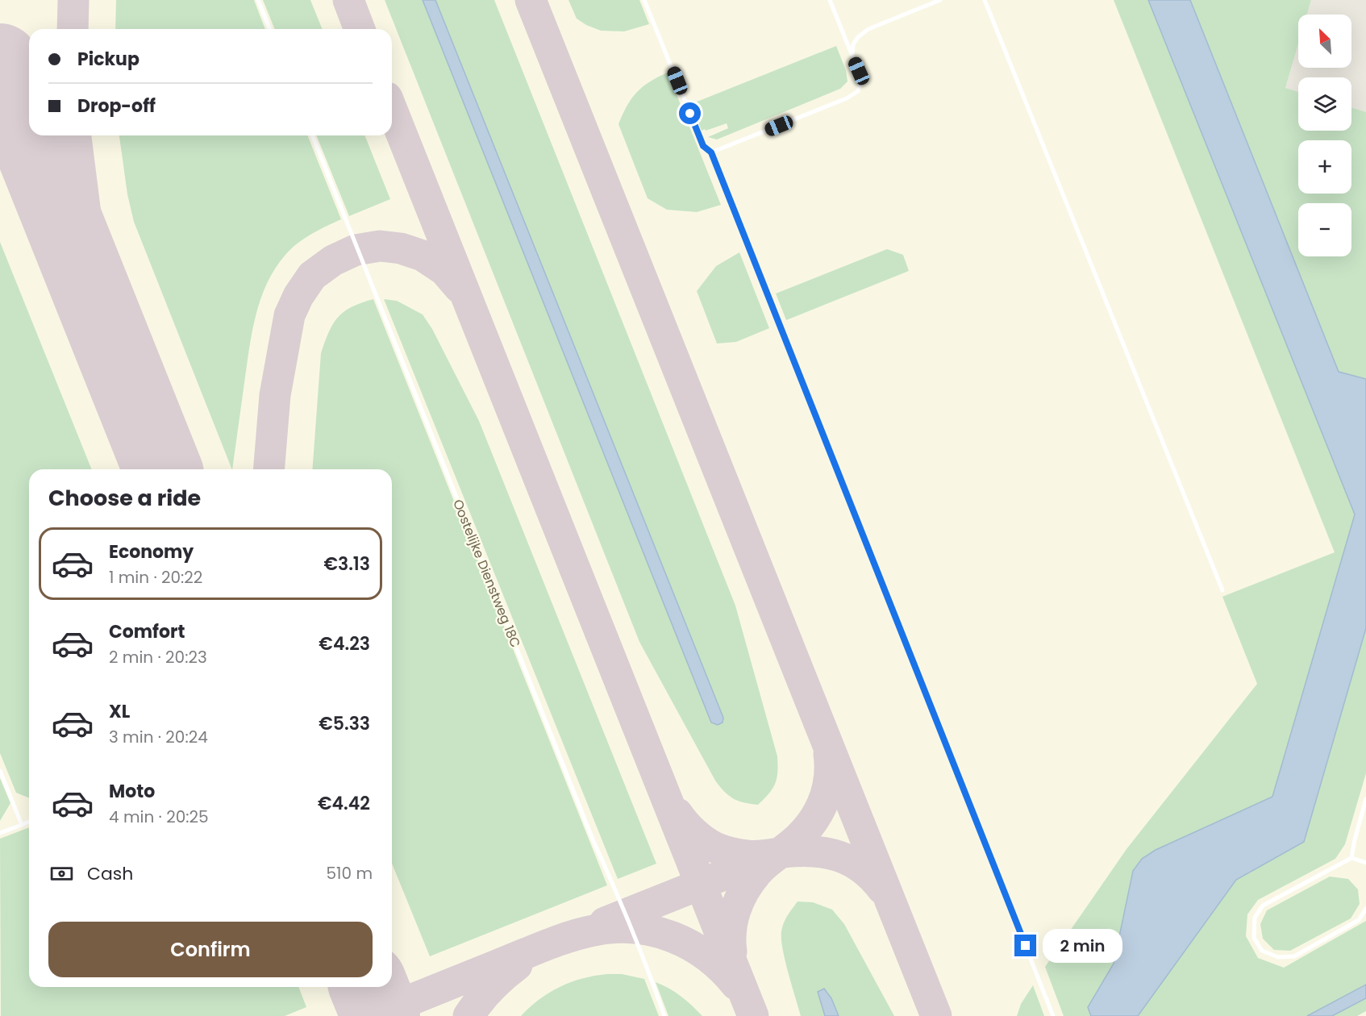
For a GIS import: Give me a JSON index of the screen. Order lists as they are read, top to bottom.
{
  "streets": {
    "lane": ["Oostelijke Dienstweg 18C"]
  },
  "north": "top left",
  "page": {
    "map_buttons": ["+", "−"],
    "banner": ["Pickup", "Drop-off"],
    "heading": "Choose a ride",
    "list": [
      {
        "name": "Economy",
        "note": "1 min · 20:22",
        "value": "€3.13"
      },
      {
        "name": "Comfort",
        "note": "2 min · 20:23",
        "value": "€4.23"
      },
      {
        "name": "XL",
        "note": "3 min · 20:24",
        "value": "€5.33"
      },
      {
        "name": "Moto",
        "note": "4 min · 20:25",
        "value": "€4.42"
      }
    ],
    "pay": ["Cash", "510 m"],
    "buttons": "Confirm",
    "bubble": "2 min"
  }
}
